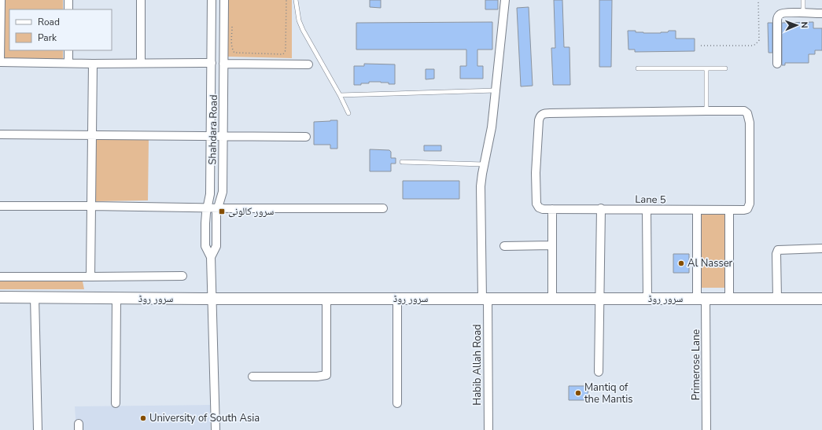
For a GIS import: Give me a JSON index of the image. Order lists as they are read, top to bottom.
{
  "streets": {
    "street": [
      "Shahdara Road",
      "Lane 5",
      "سرور روڈ",
      "Habib Allah Road",
      "Primerose Lane"
    ]
  },
  "crossings": [
    ["Shahdara Road", "سرور روڈ"],
    ["Lane 5", "Primerose Lane"],
    ["سرور روڈ", "Habib Allah Road"],
    ["سرور روڈ", "Primerose Lane"]
  ],
  "places": {
    "transit": ["سرور کالونی"],
    "other": ["Al Nasser", "Mantiq of the Mantis", "University of South Asia"]
  },
  "legend": ["Road", "Park"],
  "north": "right"
}
